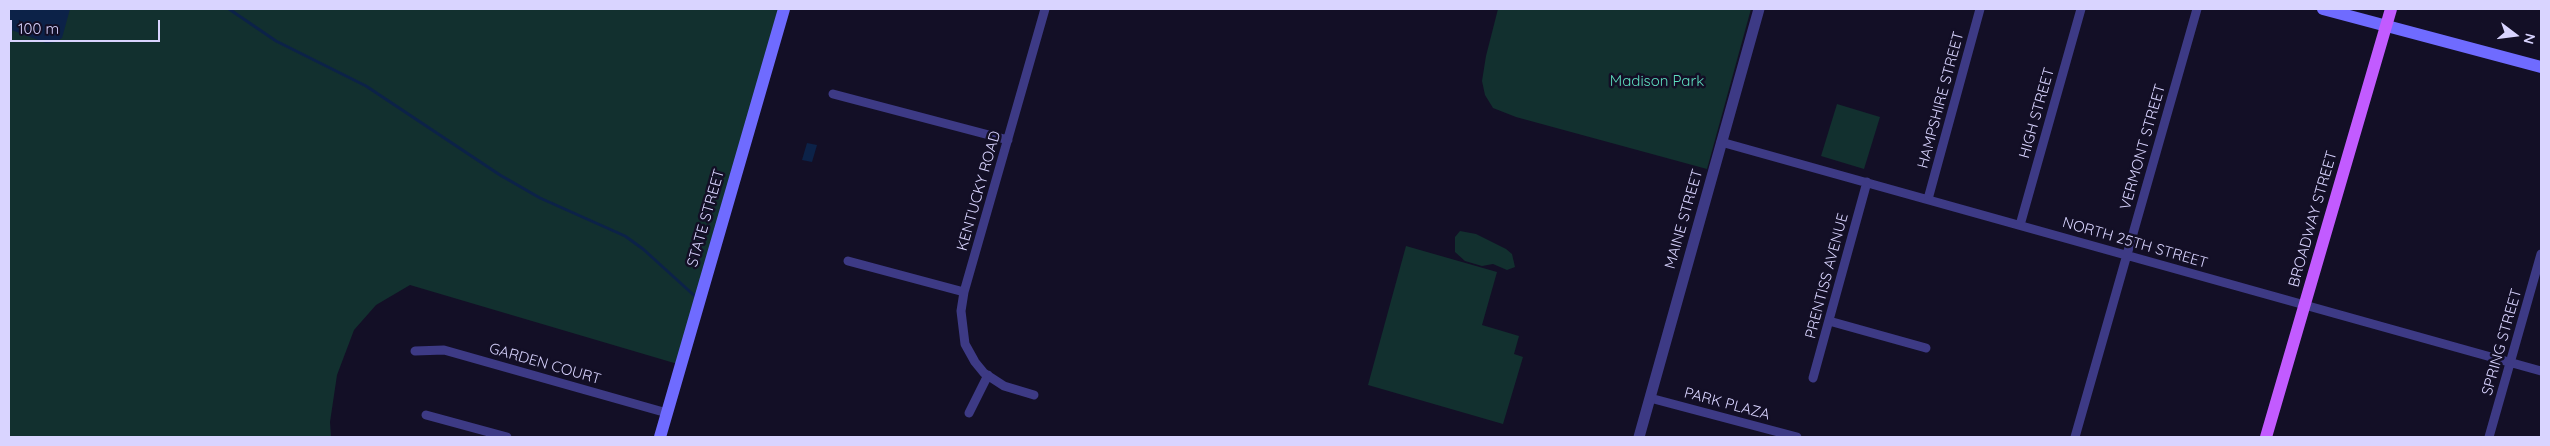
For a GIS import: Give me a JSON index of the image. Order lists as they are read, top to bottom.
{
  "streets": {
    "main road": ["STATE STREET", "BROADWAY STREET"],
    "street": [
      "HAMPSHIRE STREET",
      "HIGH STREET",
      "VERMONT STREET",
      "KENTUCKY ROAD",
      "MAINE STREET",
      "NORTH 25TH STREET",
      "PRENTISS AVENUE",
      "SPRING STREET",
      "GARDEN COURT",
      "PARK PLAZA"
    ]
  },
  "crossings": [
    ["HAMPSHIRE STREET", "NORTH 25TH STREET"],
    ["HIGH STREET", "NORTH 25TH STREET"],
    ["VERMONT STREET", "NORTH 25TH STREET"],
    ["STATE STREET", "GARDEN COURT"],
    ["MAINE STREET", "NORTH 25TH STREET"],
    ["MAINE STREET", "PARK PLAZA"],
    ["BROADWAY STREET", "NORTH 25TH STREET"],
    ["NORTH 25TH STREET", "PRENTISS AVENUE"],
    ["NORTH 25TH STREET", "SPRING STREET"]
  ],
  "parks": ["Madison Park"],
  "scale_bar": "100 m",
  "north": "right"
}
